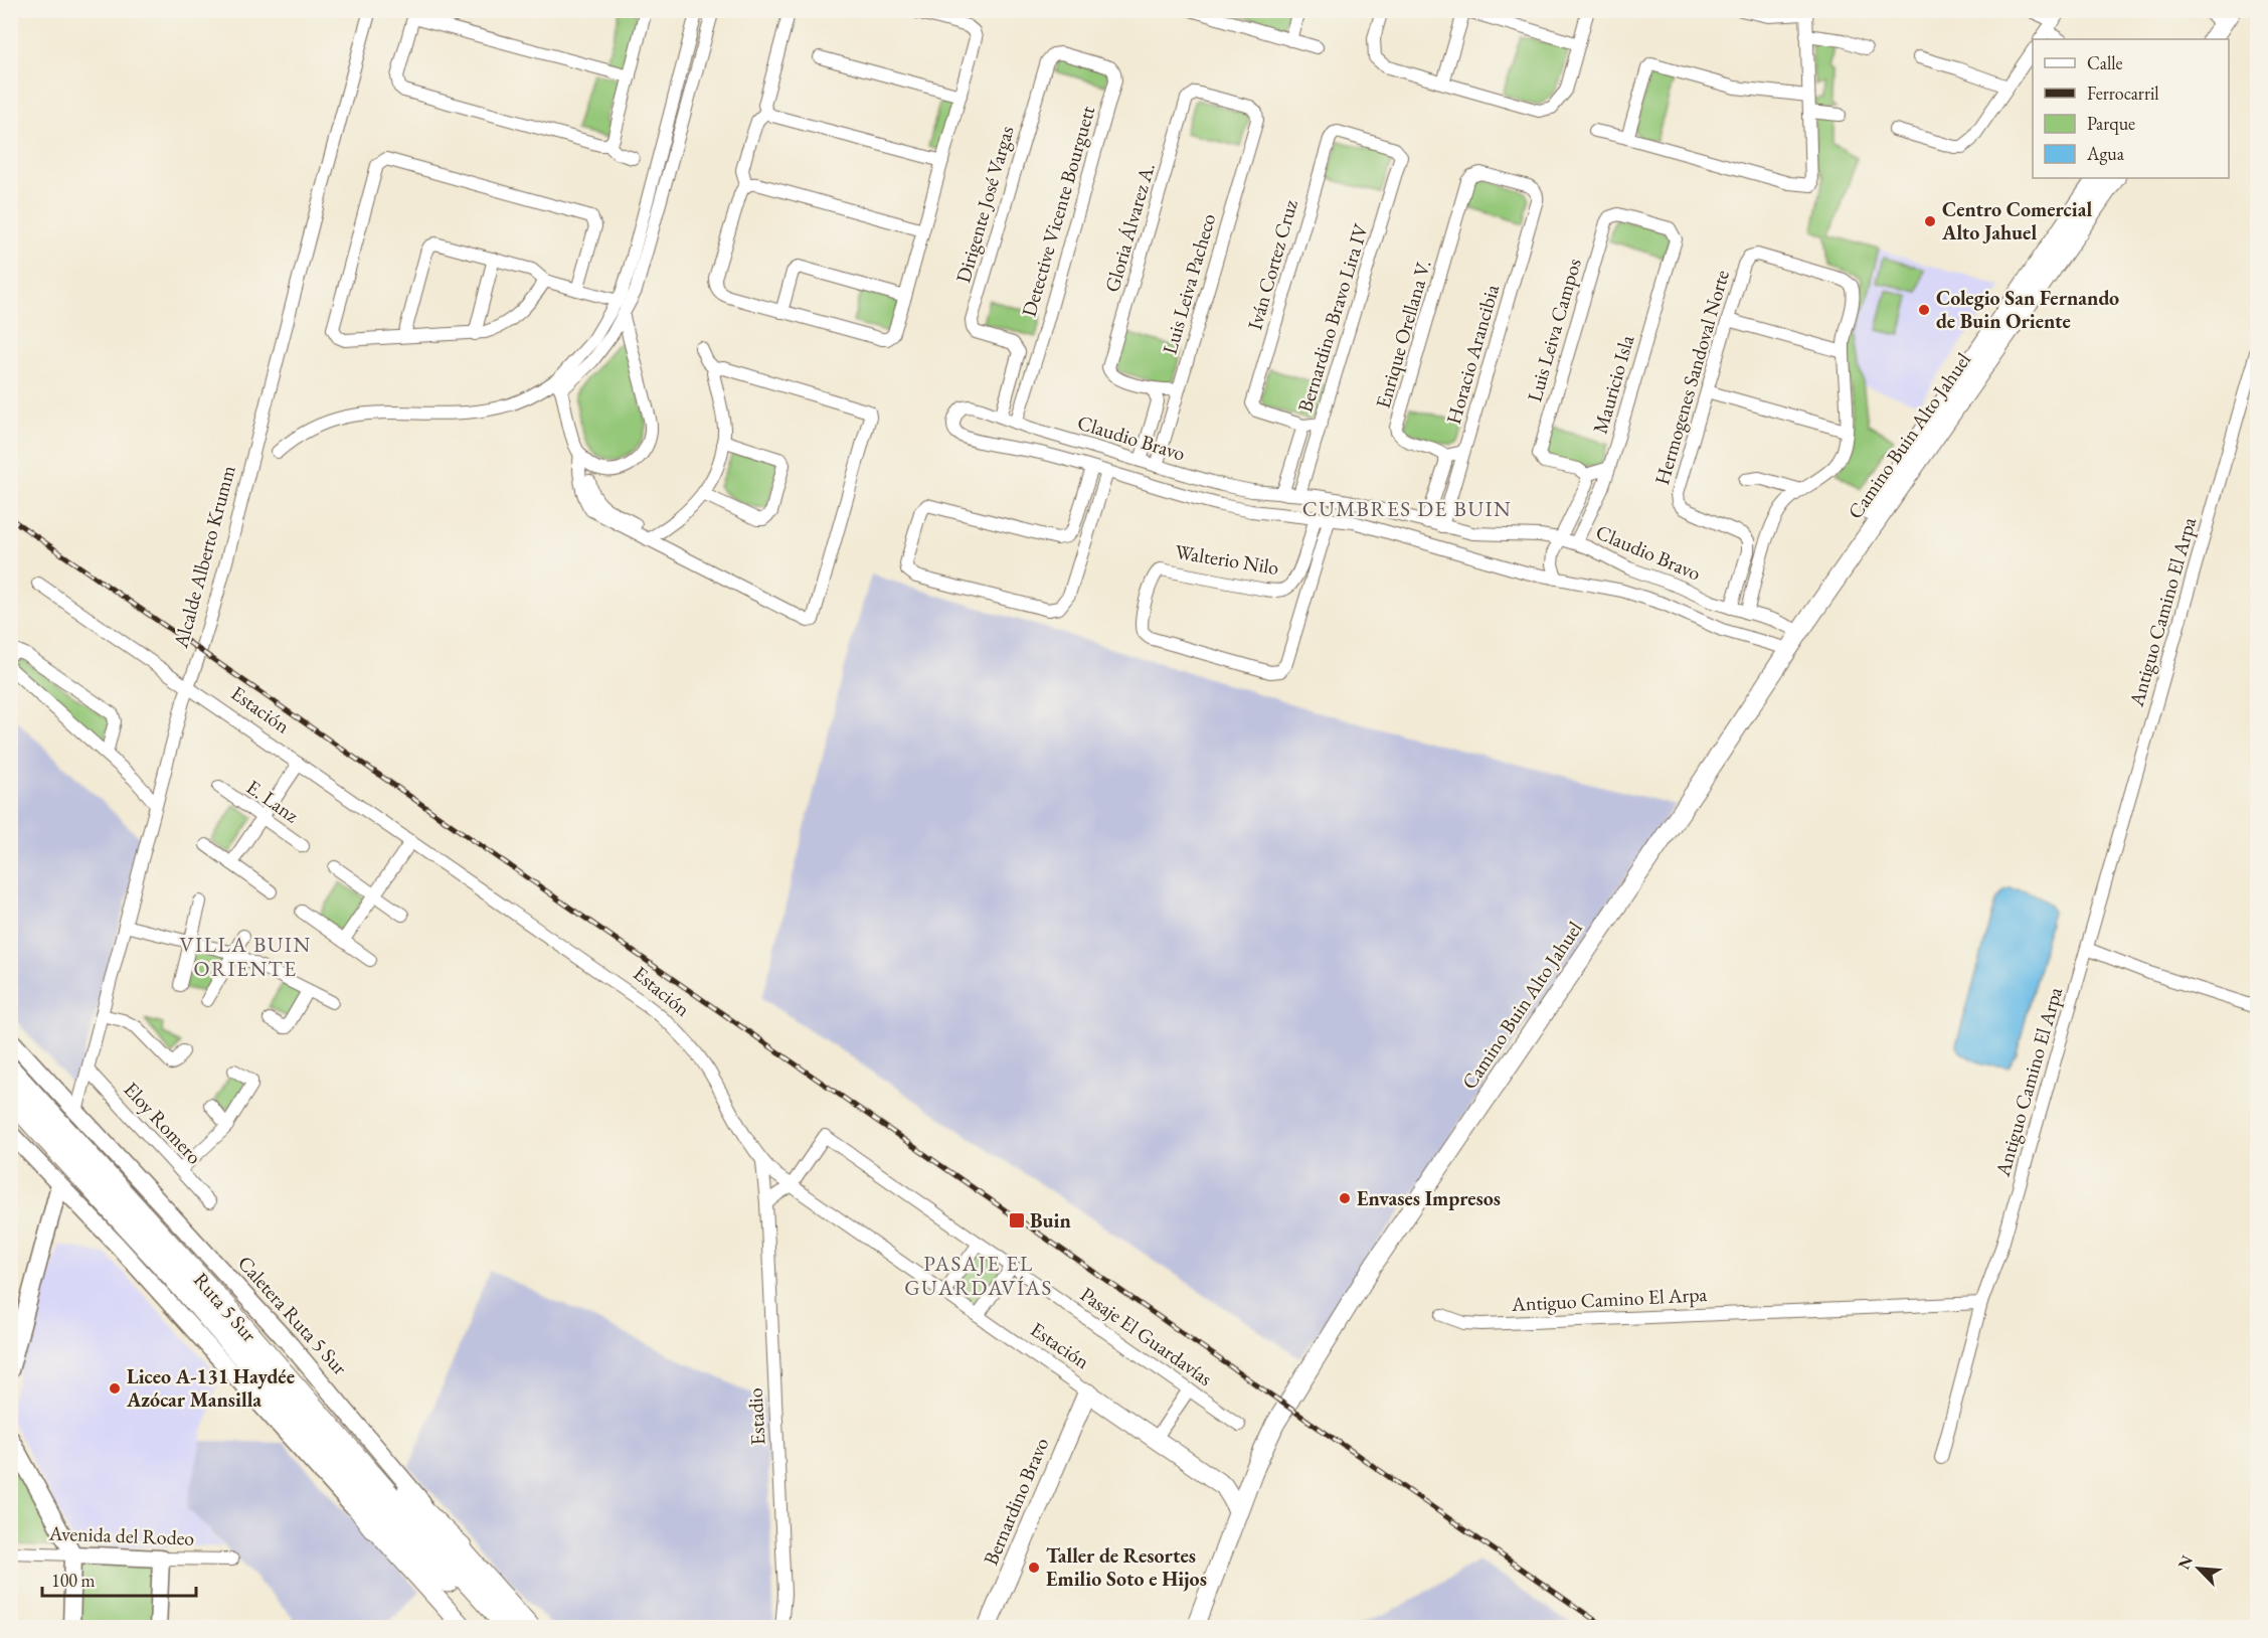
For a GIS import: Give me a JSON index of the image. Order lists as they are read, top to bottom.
{
  "streets": {
    "highway": ["Ruta 5 Sur"],
    "main road": [
      "Camino Buin Alto Jahuel",
      "Estación",
      "Caletera Ruta 5 Sur",
      "Bernardino Bravo",
      "Avenida del Rodeo"
    ],
    "street": [
      "Dirigente José Vargas",
      "Detective Vicente Bourguett",
      "Gloria Álvarez A.",
      "Iván Cortez Cruz",
      "Luis Leiva Pacheco",
      "Bernardino Bravo Lira IV",
      "Luis Leiva Campos",
      "Enrique Orellana V.",
      "Horacio Arancibia",
      "Hermogenes Sandoval Norte",
      "Mauricio Isla",
      "Claudio Bravo",
      "Alcalde Alberto Krumm",
      "Walterio Nilo",
      "Antiguo Camino El Arpa",
      "E. Lanz",
      "Eloy Romero",
      "Pasaje El Guardavías",
      "Estadio"
    ]
  },
  "crossings": [
    ["Dirigente José Vargas", "Detective Vicente Bourguett"],
    ["Detective Vicente Bourguett", "Claudio Bravo"],
    ["Gloria Álvarez A.", "Luis Leiva Pacheco"],
    ["Iván Cortez Cruz", "Bernardino Bravo Lira IV"],
    ["Luis Leiva Pacheco", "Claudio Bravo"],
    ["Bernardino Bravo Lira IV", "Claudio Bravo"],
    ["Luis Leiva Campos", "Mauricio Isla"],
    ["Enrique Orellana V.", "Horacio Arancibia"],
    ["Horacio Arancibia", "Claudio Bravo"],
    ["Mauricio Isla", "Claudio Bravo"],
    ["Camino Buin Alto Jahuel", "Claudio Bravo"],
    ["Camino Buin Alto Jahuel", "Estación"],
    ["Claudio Bravo", "Walterio Nilo"],
    ["Alcalde Alberto Krumm", "Estación"],
    ["Alcalde Alberto Krumm", "Eloy Romero"],
    ["Alcalde Alberto Krumm", "Caletera Ruta 5 Sur"],
    ["Estación", "Pasaje El Guardavías"],
    ["Estación", "Estadio"],
    ["Estación", "Bernardino Bravo"]
  ],
  "districts": ["CUMBRES DE BUIN", "VILLA BUIN ORIENTE", "PASAJE EL GUARDAVÍAS"],
  "places": {
    "other": [
      "Centro Comercial Alto Jahuel",
      "Colegio San Fernando de Buin Oriente",
      "Envases Impresos",
      "Liceo A-131 Haydée Azócar Mansilla",
      "Taller de Resortes Emilio Soto e Hijos"
    ],
    "transit": ["Buin"]
  },
  "legend": [
    "Calle",
    "Ferrocarril",
    "Parque",
    "Agua"
  ],
  "scale_bar": "100 m",
  "north": "top left"
}
